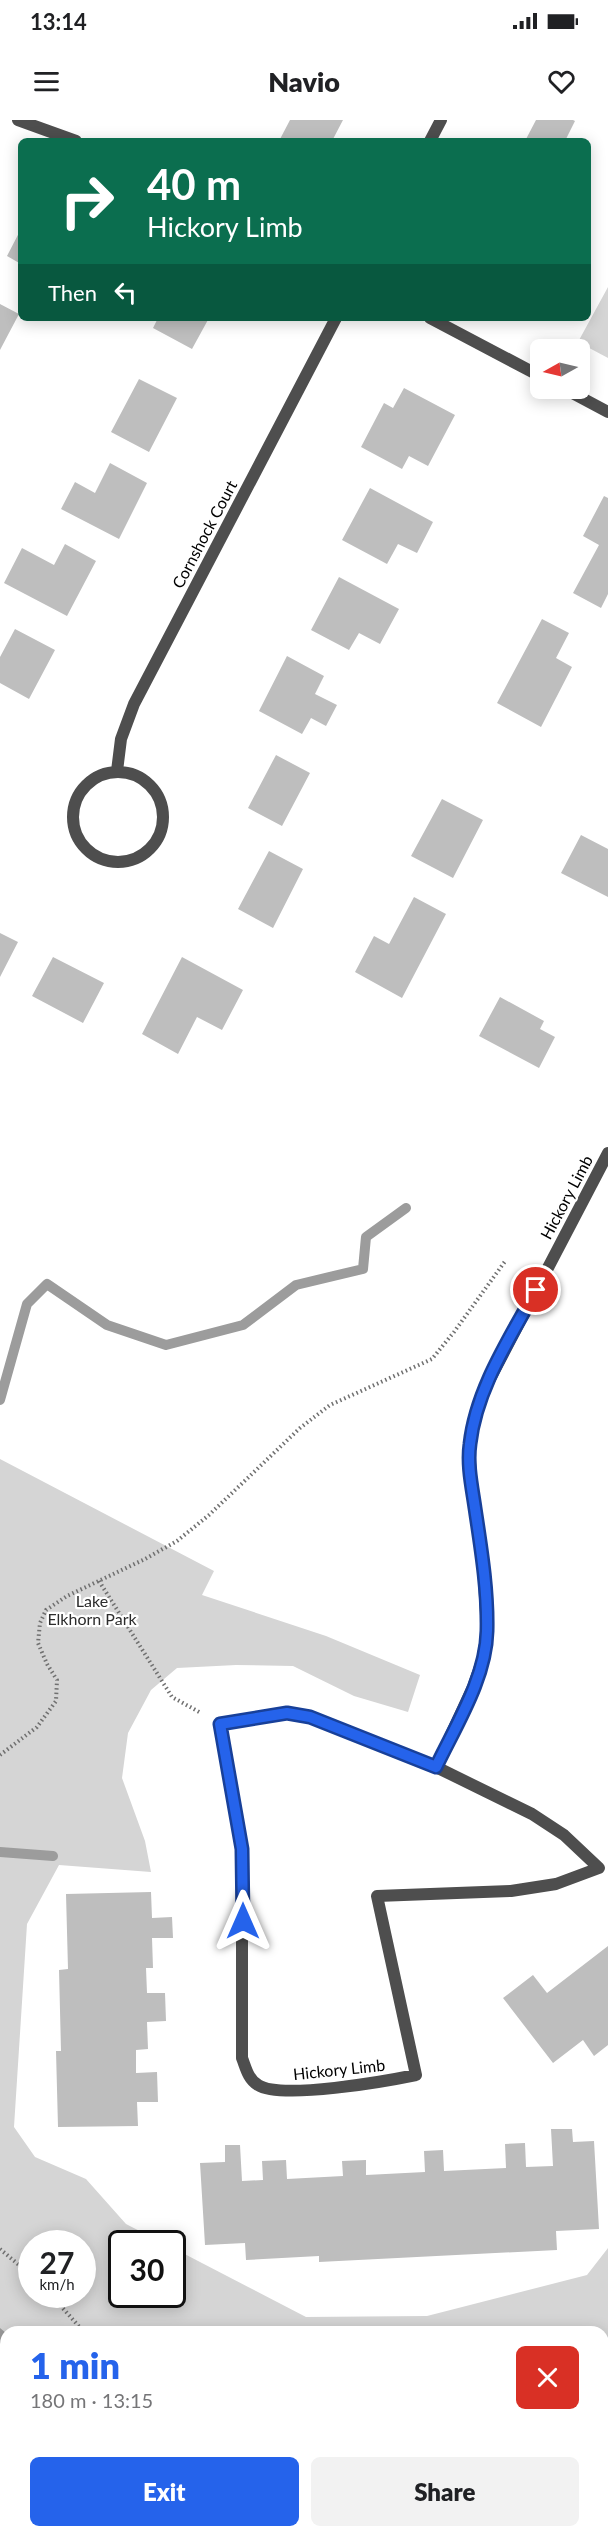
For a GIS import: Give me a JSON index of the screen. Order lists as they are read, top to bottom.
{
  "streets": {
    "street": ["Cornshock Court", "Hickory Limb"]
  },
  "parks": ["Lake Elkhorn Park"],
  "north": "left",
  "page": {
    "status": "13:14",
    "header": "Navio",
    "turn": ["40 m", "Hickory Limb"],
    "then": "Then",
    "speed": "27 km/h",
    "limit": "30",
    "heading": ["1 min", "180 m · 13:15"],
    "buttons": ["Exit", "Share"]
  }
}
